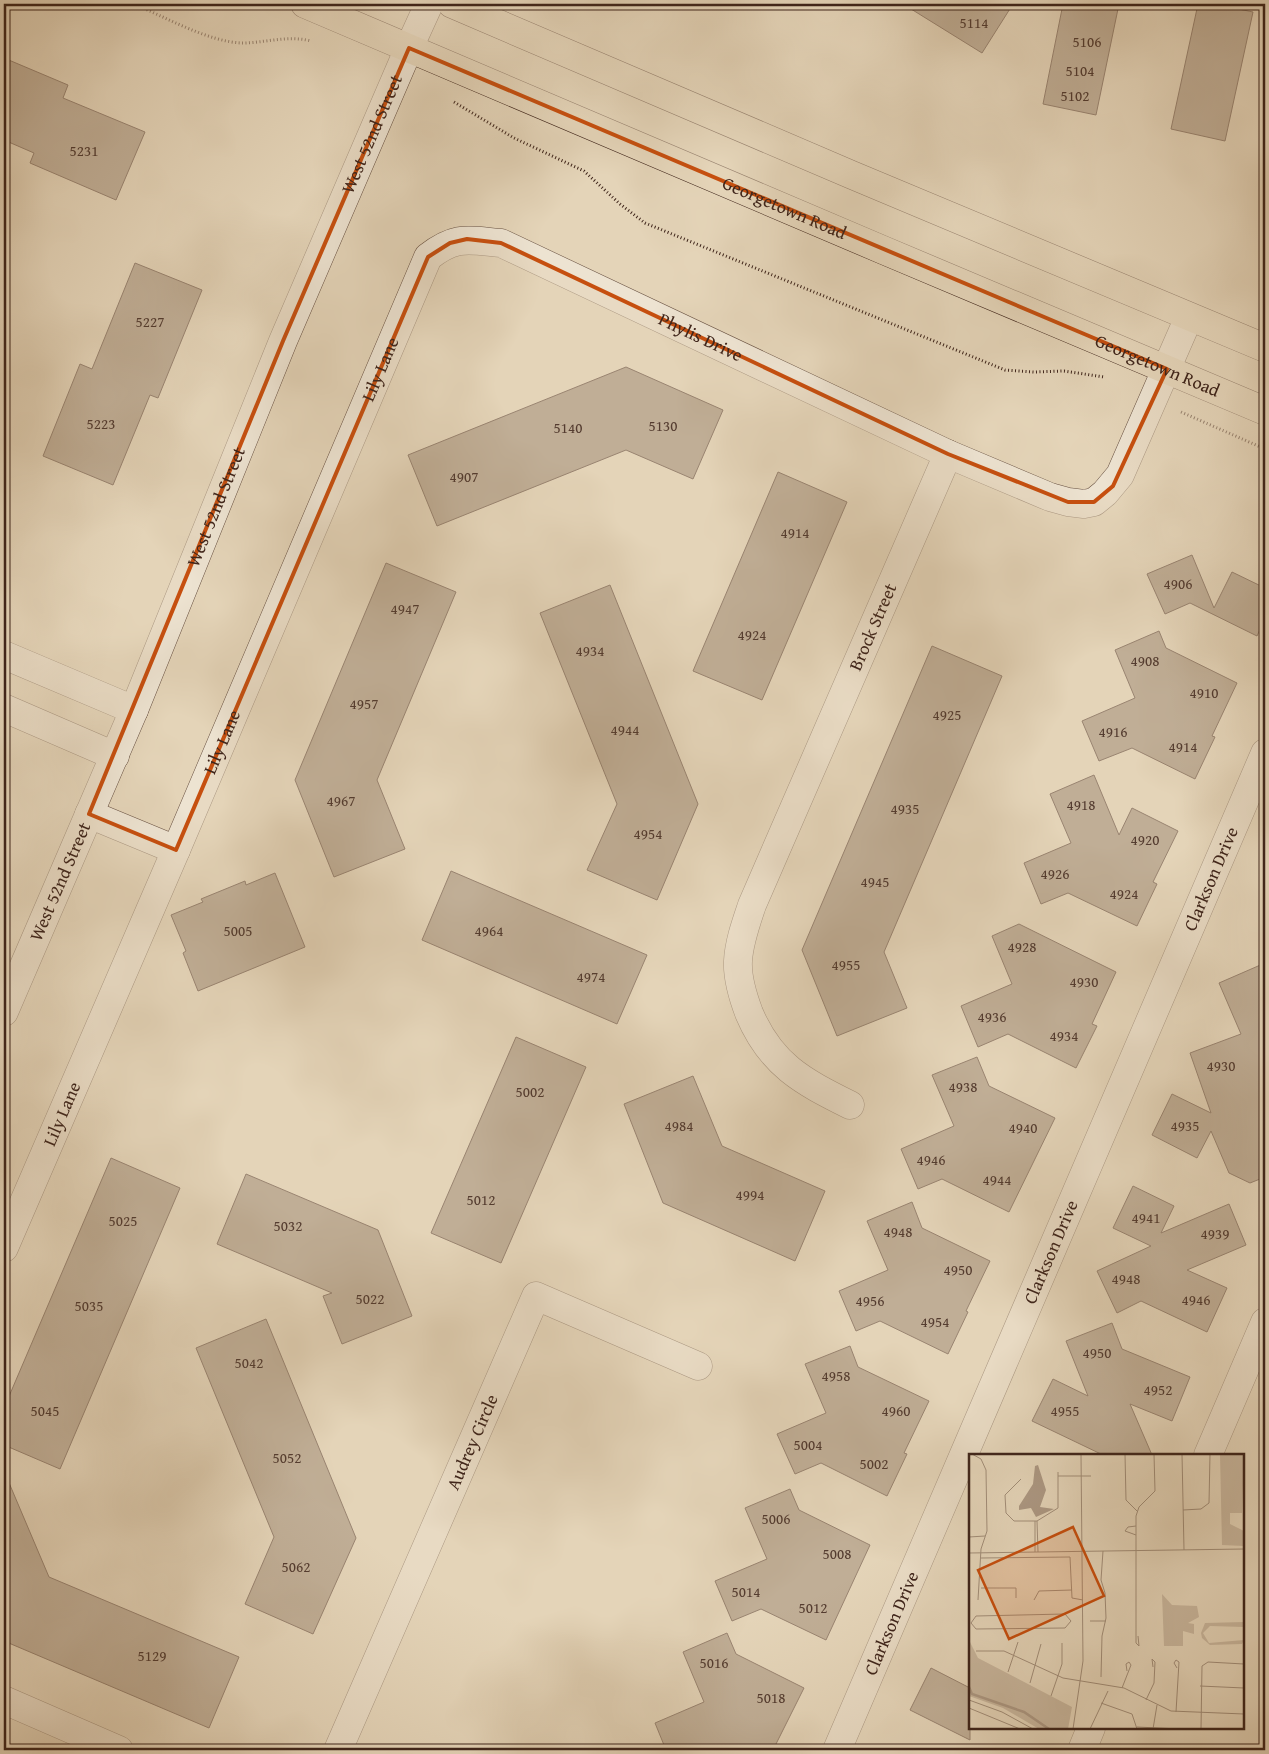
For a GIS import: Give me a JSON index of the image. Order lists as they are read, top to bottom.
{
  "streets": {
    "main road": ["Georgetown Road"],
    "street": [
      "West 52nd Street",
      "Phylis Drive",
      "Lily Lane",
      "Brock Street",
      "Clarkson Drive",
      "Audrey Circle"
    ]
  },
  "crossings": [
    ["West 52nd Street", "Georgetown Road"],
    ["Phylis Drive", "Lily Lane"],
    ["Phylis Drive", "Brock Street"]
  ],
  "house_numbers": [
    "5114",
    "5106",
    "5104",
    "5102",
    "5231",
    "5227",
    "5223",
    "5130",
    "5140",
    "4907",
    "4914",
    "4906",
    "4947",
    "4924",
    "4934",
    "4908",
    "4910",
    "4957",
    "4925",
    "4944",
    "4916",
    "4914",
    "4967",
    "4918",
    "4935",
    "4954",
    "4920",
    "4926",
    "4945",
    "4924",
    "5005",
    "4964",
    "4928",
    "4955",
    "4974",
    "4930",
    "4936",
    "4934",
    "4930",
    "4938",
    "5002",
    "4984",
    "4935",
    "4940",
    "4946",
    "4944",
    "4994",
    "5012",
    "4941",
    "5025",
    "5032",
    "4948",
    "4939",
    "4950",
    "4948",
    "5022",
    "4946",
    "4956",
    "5035",
    "4954",
    "4950",
    "5042",
    "4958",
    "4952",
    "5045",
    "4960",
    "4955",
    "5004",
    "5052",
    "5002",
    "5006",
    "5008",
    "5062",
    "5014",
    "5012",
    "5129",
    "5016",
    "5018"
  ]
}
